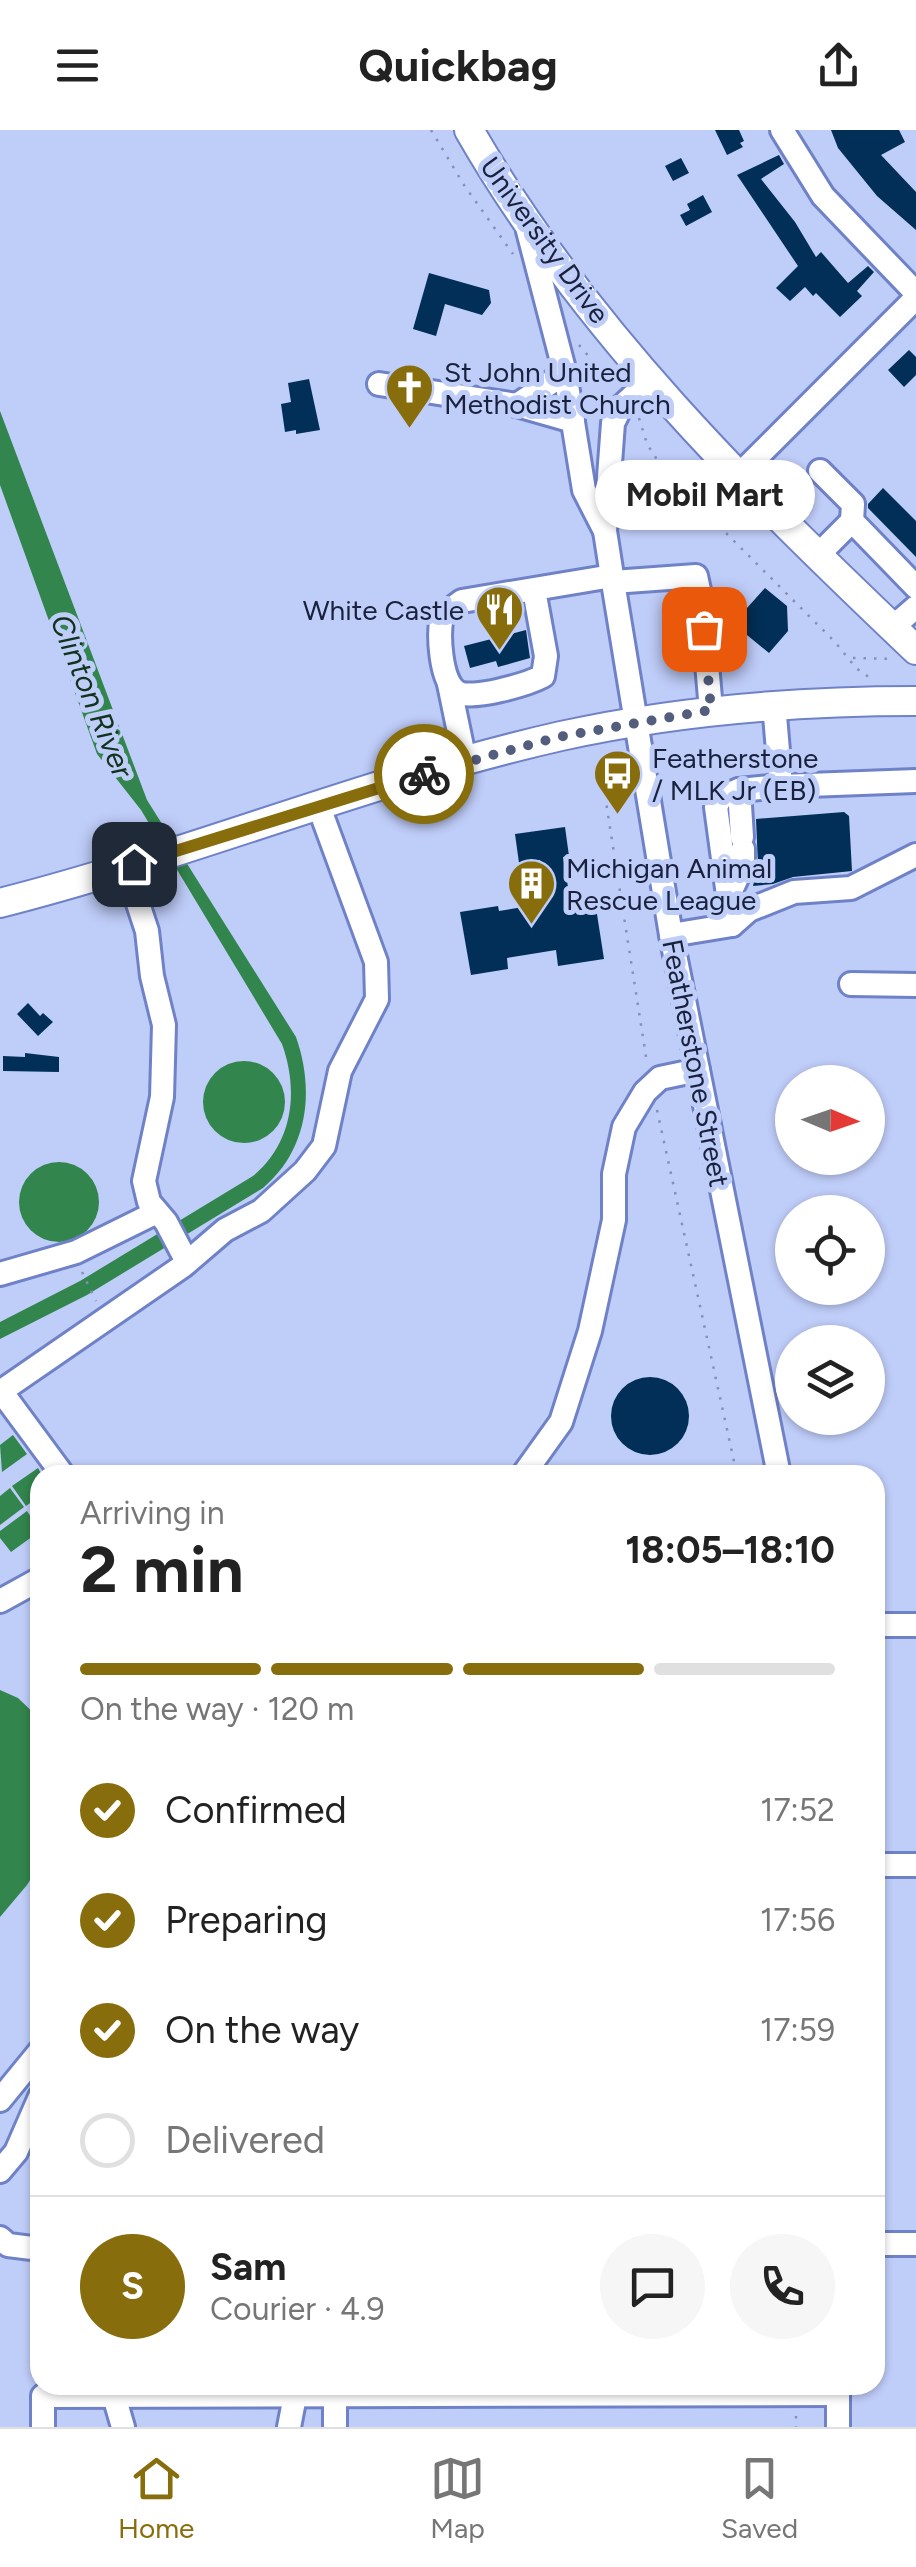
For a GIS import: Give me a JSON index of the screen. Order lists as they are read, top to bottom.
{
  "streets": {
    "main road": ["University Drive"],
    "street": ["Featherstone Street"]
  },
  "crossings": [
    ["University Drive", "Featherstone Street"]
  ],
  "water": ["Clinton River"],
  "places": {
    "church": ["St John United Methodist Church"],
    "other": ["Mobil Mart"],
    "restaurant": ["White Castle"],
    "bus stop": ["Featherstone / MLK Jr (EB)"],
    "building": ["Michigan Animal Rescue League"]
  },
  "north": "right",
  "page": {
    "header": "Quickbag",
    "bubble": "Mobil Mart",
    "heading": ["2 min", "Arriving in", "18:05–18:10"],
    "panel": ["Sam", "Courier · 4.9"],
    "bar": "On the way · 120 m",
    "list": [
      ["Confirmed", "17:52"],
      ["Preparing", "17:56"],
      ["On the way", "17:59"],
      "Delivered"
    ],
    "round": "S",
    "tabs": ["Home", "Map", "Saved"]
  }
}
